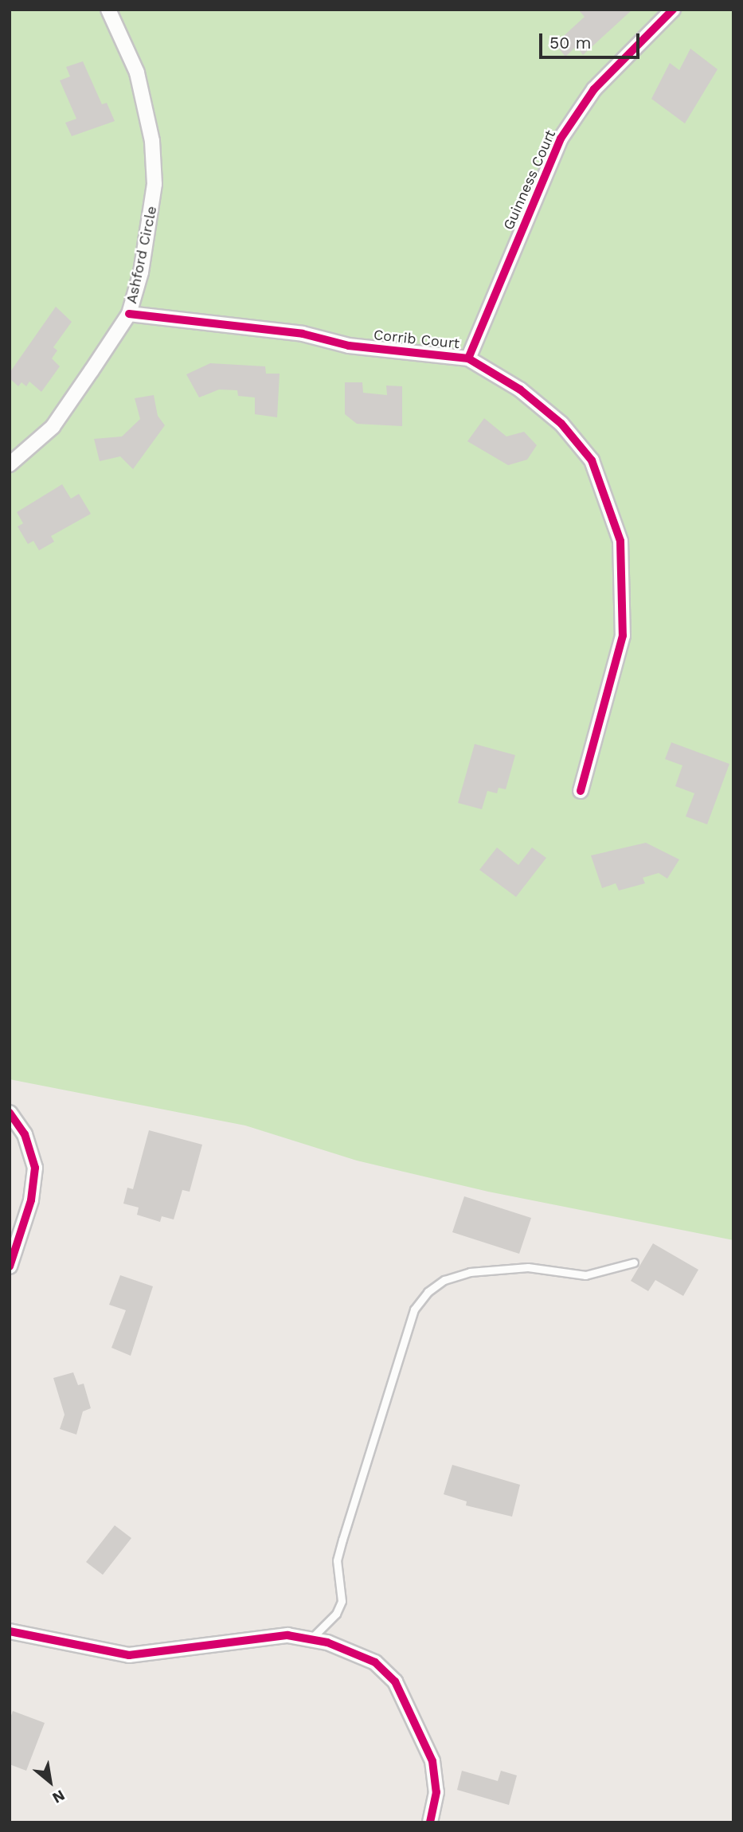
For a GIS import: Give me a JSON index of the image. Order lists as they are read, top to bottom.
{
  "streets": {
    "street": ["Guinness Court", "Ashford Circle", "Corrib Court"]
  },
  "crossings": [
    ["Guinness Court", "Corrib Court"],
    ["Ashford Circle", "Corrib Court"]
  ],
  "scale_bar": "50 m",
  "north": "bottom right"
}
